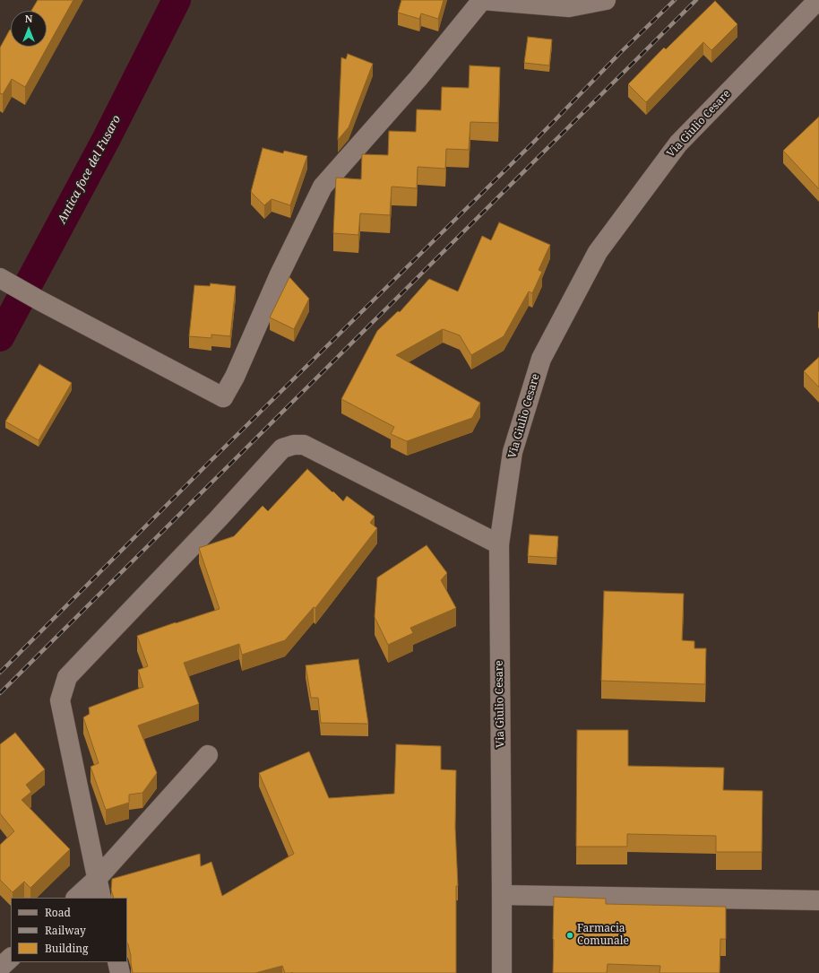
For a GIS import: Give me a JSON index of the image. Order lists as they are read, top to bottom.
{
  "streets": {
    "street": ["Via Giulio Cesare"]
  },
  "water": ["Antica foce del Fusaro"],
  "places": ["Farmacia Comunale"],
  "legend": ["Road", "Railway", "Building"],
  "north": "top"
}
